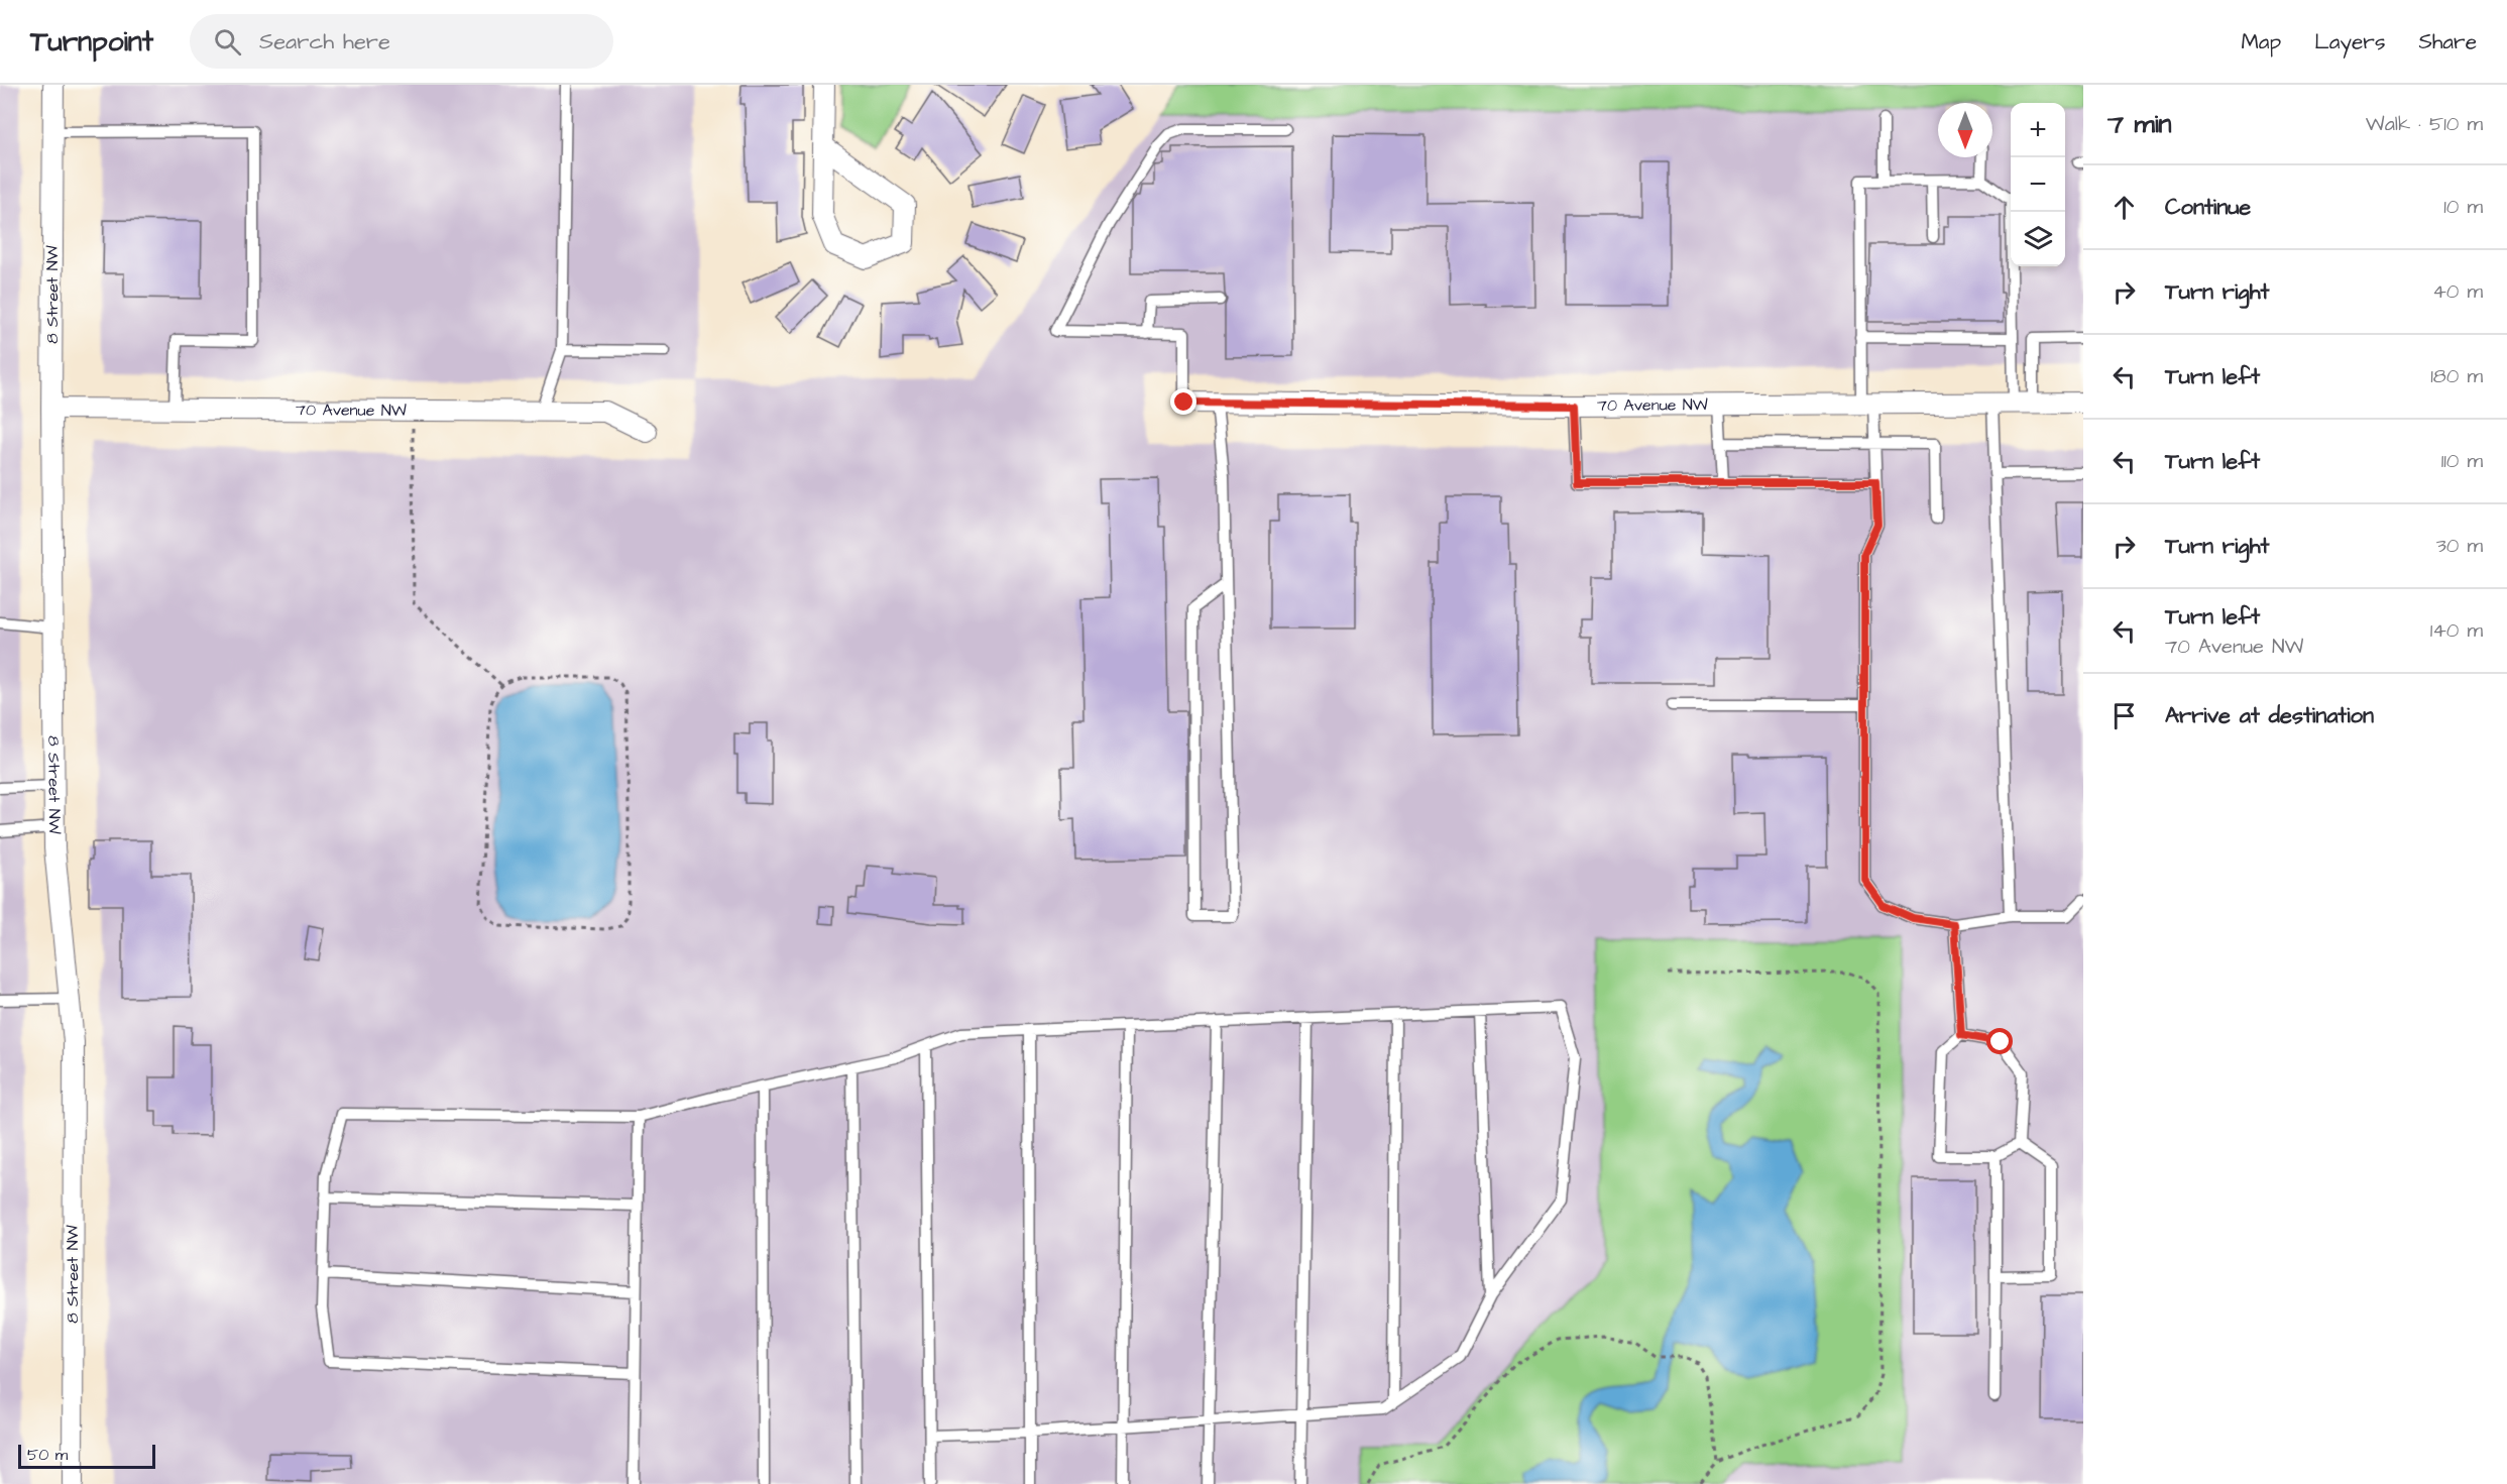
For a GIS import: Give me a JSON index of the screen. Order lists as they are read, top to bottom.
{
  "streets": {
    "street": ["8 Street NW", "70 Avenue NW"]
  },
  "crossings": [
    ["8 Street NW", "70 Avenue NW"]
  ],
  "scale_bar": "50 m",
  "north": "bottom",
  "page": {
    "header": "Turnpoint",
    "search": "Search here",
    "nav": ["Map", "Layers", "Share"],
    "heading": ["7 min", "Walk · 510 m"],
    "map_buttons": ["+", "−"],
    "list": [
      ["Continue", "10 m"],
      ["Turn right", "40 m"],
      ["Turn left", "180 m"],
      ["Turn left", "110 m"],
      ["Turn right", "30 m"],
      ["Turn left", "70 Avenue NW", "140 m"],
      "Arrive at destination"
    ],
    "scale": "50 m"
  }
}
